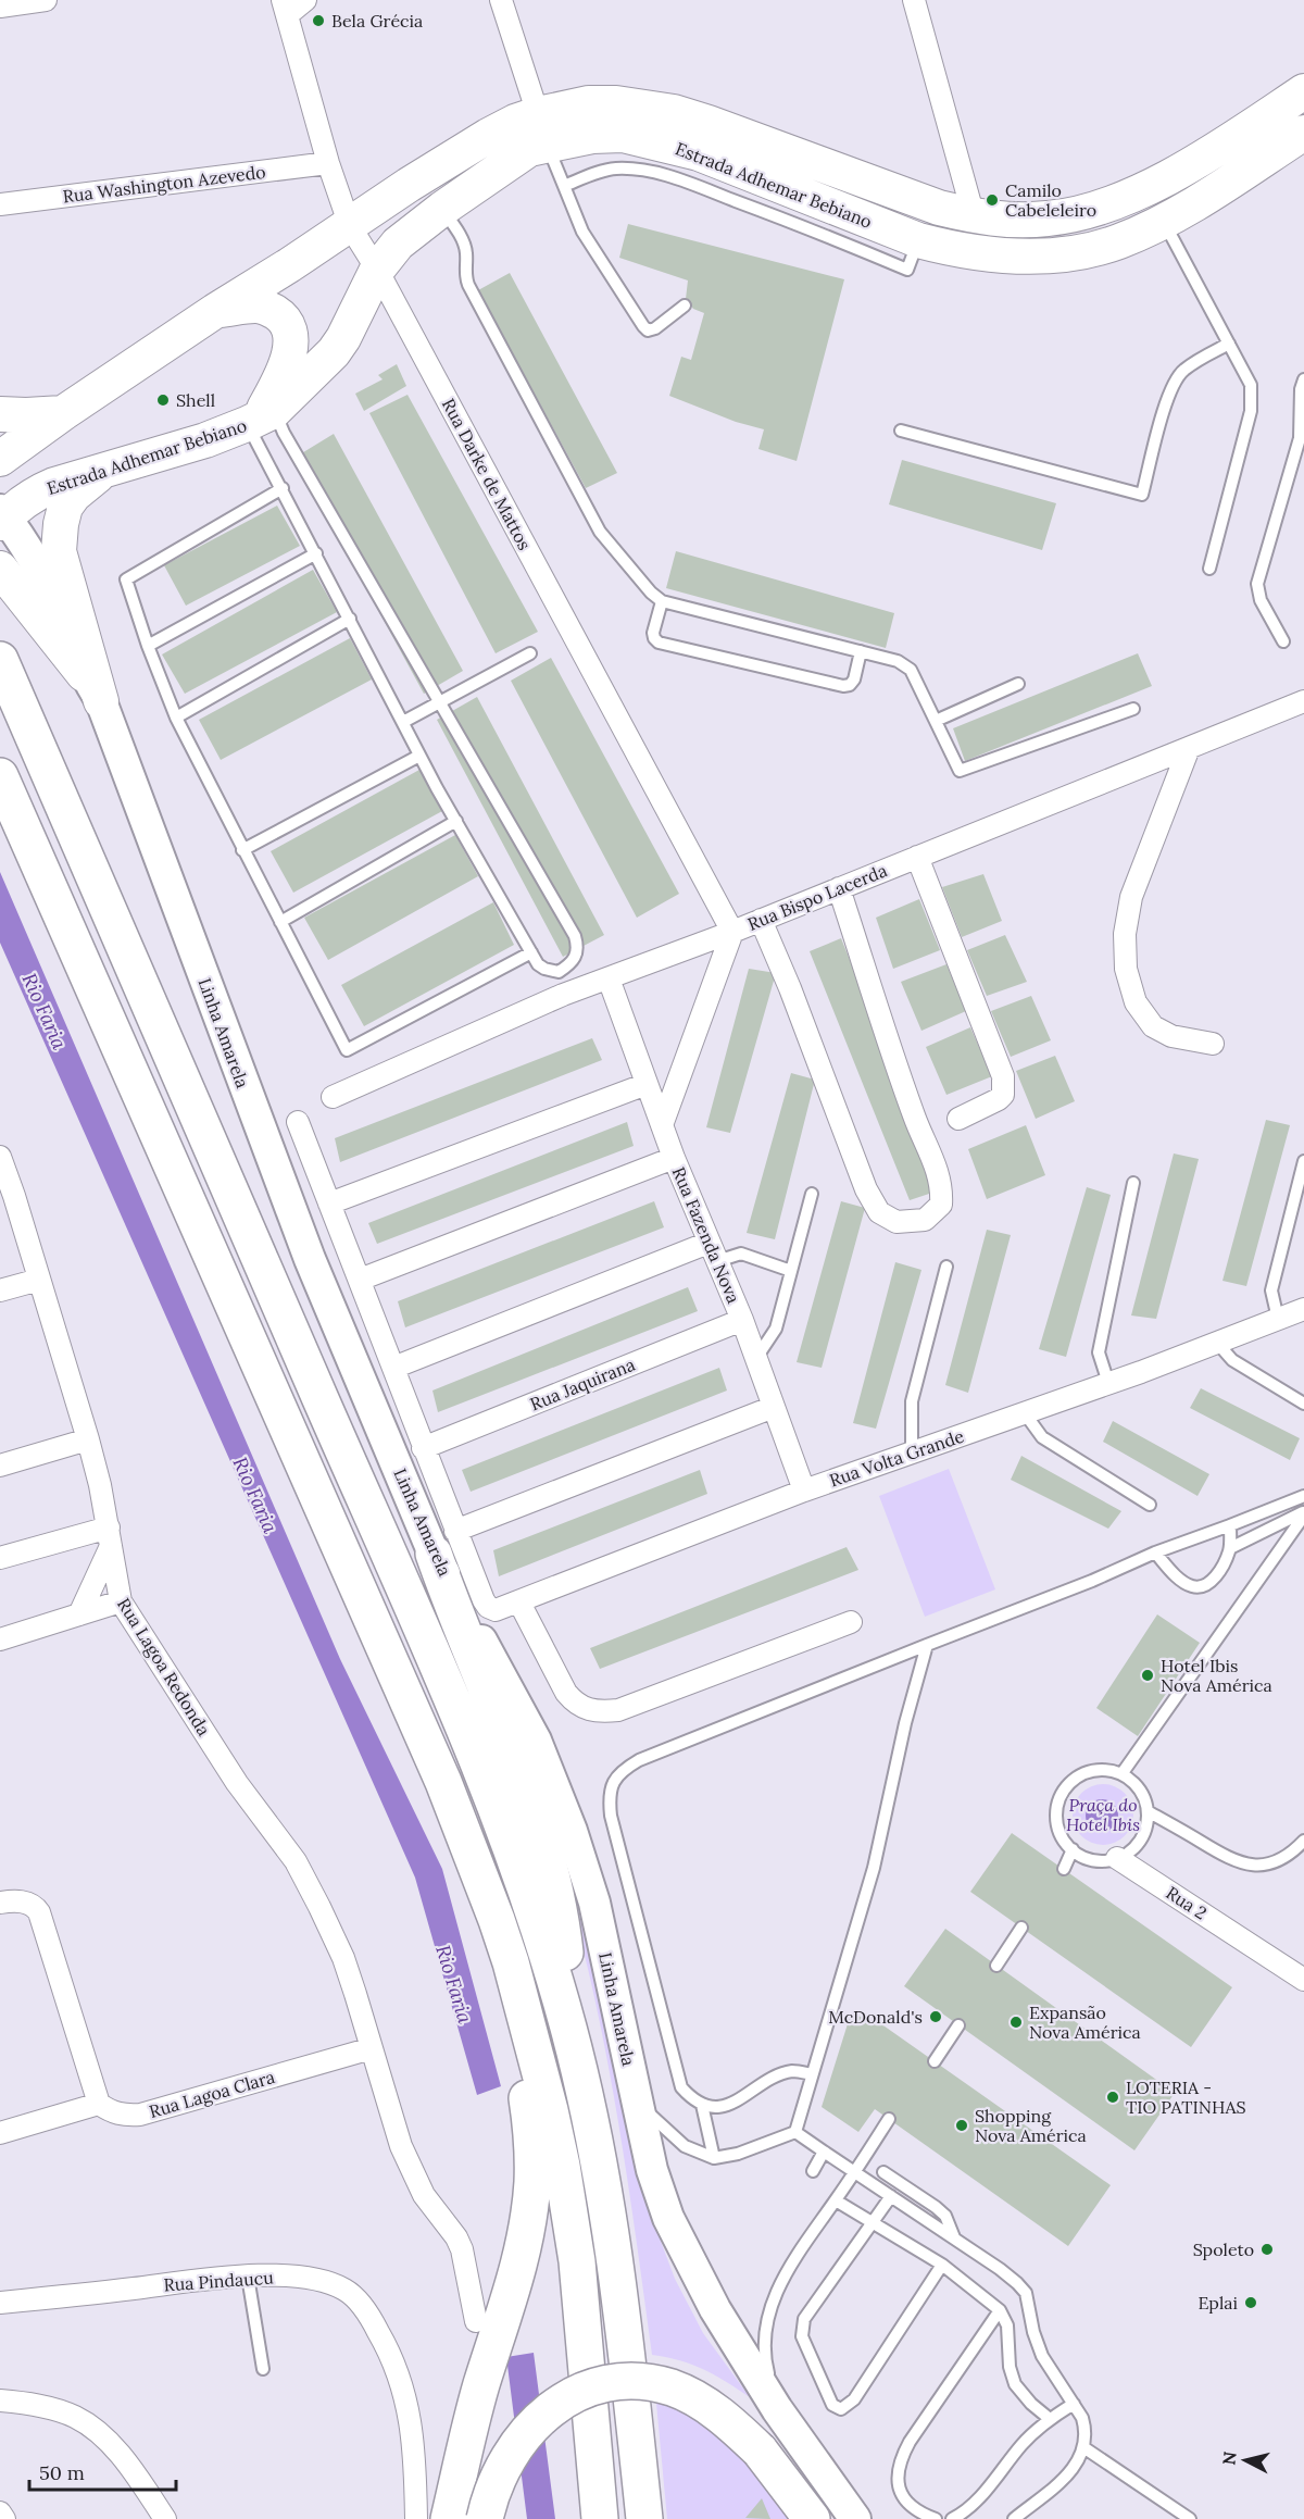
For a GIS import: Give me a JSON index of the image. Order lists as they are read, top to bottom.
{
  "streets": {
    "main road": ["Estrada Adhemar Bebiano", "Linha Amarela"],
    "street": [
      "Rua Washington Azevedo",
      "Rua Darke de Mattos",
      "Rua Bispo Lacerda",
      "Rua Fazenda Nova",
      "Rua Jaquirana",
      "Rua Volta Grande",
      "Rua Lagoa Redonda",
      "Rua 2",
      "Rua Lagoa Clara",
      "Rua Pindaucu"
    ]
  },
  "crossings": [
    ["Rua Washington Azevedo", "Rua Darke de Mattos"],
    ["Estrada Adhemar Bebiano", "Rua Darke de Mattos"],
    ["Estrada Adhemar Bebiano", "Linha Amarela"],
    ["Rua Darke de Mattos", "Rua Bispo Lacerda"],
    ["Rua Bispo Lacerda", "Rua Fazenda Nova"],
    ["Linha Amarela", "Rua Volta Grande"],
    ["Rua Fazenda Nova", "Rua Jaquirana"],
    ["Rua Fazenda Nova", "Rua Volta Grande"],
    ["Rua Lagoa Redonda", "Rua Lagoa Clara"]
  ],
  "water": ["Rio Faria"],
  "parks": ["Praça do Hotel Ibis"],
  "places": [
    "Bela Grécia",
    "Camilo Cabeleleiro",
    "Shell",
    "Hotel Ibis Nova América",
    "McDonald's",
    "Expansão Nova América",
    "LOTERIA - TIO PATINHAS",
    "Shopping Nova América",
    "Spoleto",
    "Eplai"
  ],
  "scale_bar": "50 m",
  "north": "left"
}
